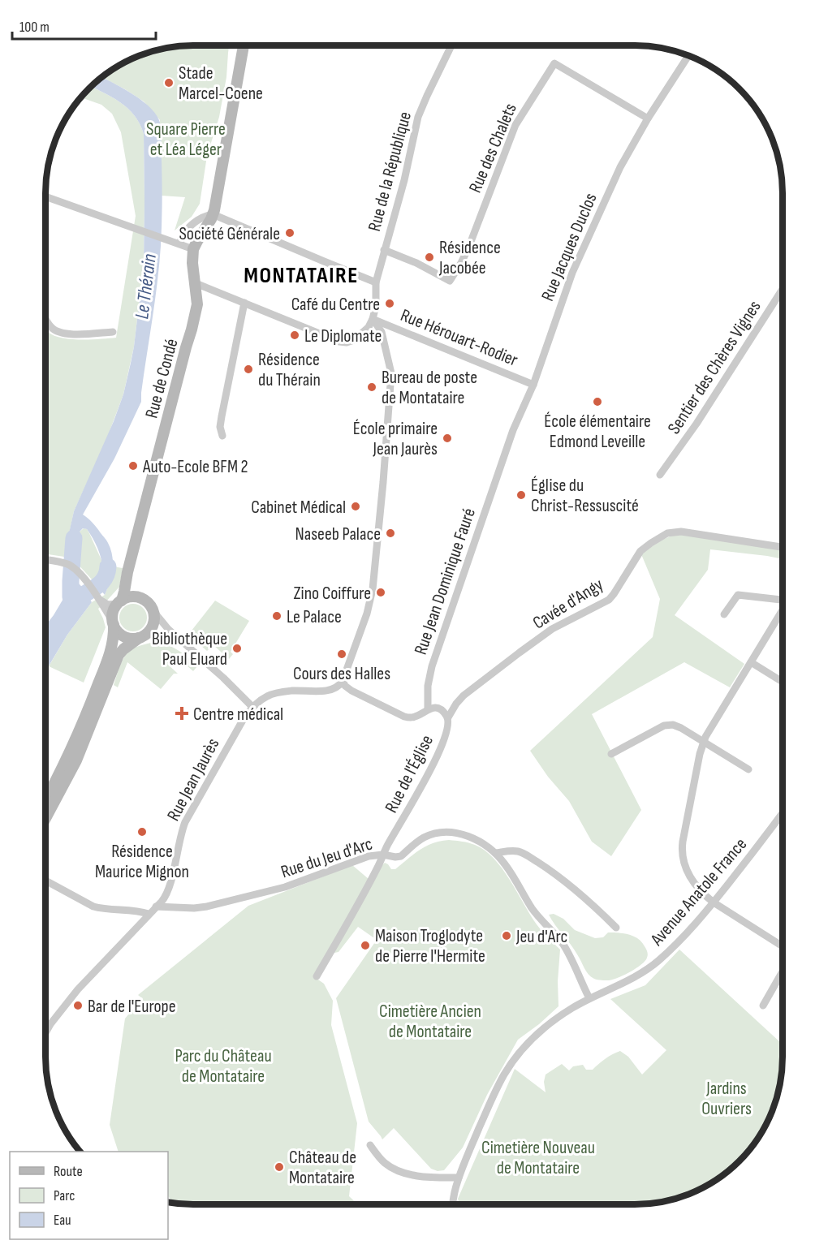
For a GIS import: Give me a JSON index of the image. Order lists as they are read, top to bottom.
{
  "streets": {
    "main road": ["Rue de Condé"],
    "street": [
      "Rue des Chalets",
      "Rue de la République",
      "Rue Jacques Duclos",
      "Rue Hérouart-Rodier",
      "Sentier des Chères Vignes",
      "Rue Jean Dominique Fauré",
      "Cavée d'Angy",
      "Rue de l'Église",
      "Rue Jean Jaurès",
      "Rue du Jeu d'Arc",
      "Avenue Anatole France"
    ]
  },
  "crossings": [
    ["Rue des Chalets", "Rue de la République"],
    ["Rue des Chalets", "Rue Jacques Duclos"],
    ["Rue de la République", "Rue Hérouart-Rodier"],
    ["Rue Jacques Duclos", "Rue Hérouart-Rodier"],
    ["Rue Jacques Duclos", "Rue Jean Dominique Fauré"],
    ["Rue Jean Dominique Fauré", "Rue de l'Église"],
    ["Cavée d'Angy", "Rue de l'Église"],
    ["Rue de l'Église", "Rue Jean Jaurès"],
    ["Rue de l'Église", "Rue du Jeu d'Arc"],
    ["Rue Jean Jaurès", "Rue du Jeu d'Arc"],
    ["Rue du Jeu d'Arc", "Avenue Anatole France"]
  ],
  "districts": ["MONTATAIRE"],
  "water": ["Le Thérain"],
  "parks": [
    "Square Pierre et Léa Léger",
    "Cimetière Ancien de Montataire",
    "Parc du Château de Montataire",
    "Jardins Ouvriers",
    "Cimetière Nouveau de Montataire"
  ],
  "places": {
    "other": [
      "Stade Marcel-Coene",
      "Société Générale",
      "Résidence Jacobée",
      "Café du Centre",
      "Le Diplomate",
      "Résidence du Thérain",
      "Bureau de poste de Montataire",
      "École élémentaire Edmond Leveille",
      "École primaire Jean Jaurès",
      "Auto-Ecole BFM 2",
      "Église du Christ-Ressuscité",
      "Cabinet Médical",
      "Naseeb Palace",
      "Zino Coiffure",
      "Le Palace",
      "Bibliothèque Paul Eluard",
      "Cours des Halles",
      "Résidence Maurice Mignon",
      "Jeu d'Arc",
      "Maison Troglodyte de Pierre l'Hermite",
      "Bar de l'Europe",
      "Château de Montataire"
    ],
    "health": ["Centre médical"]
  },
  "legend": ["Route", "Parc", "Eau"],
  "scale_bar": "100 m"
}
